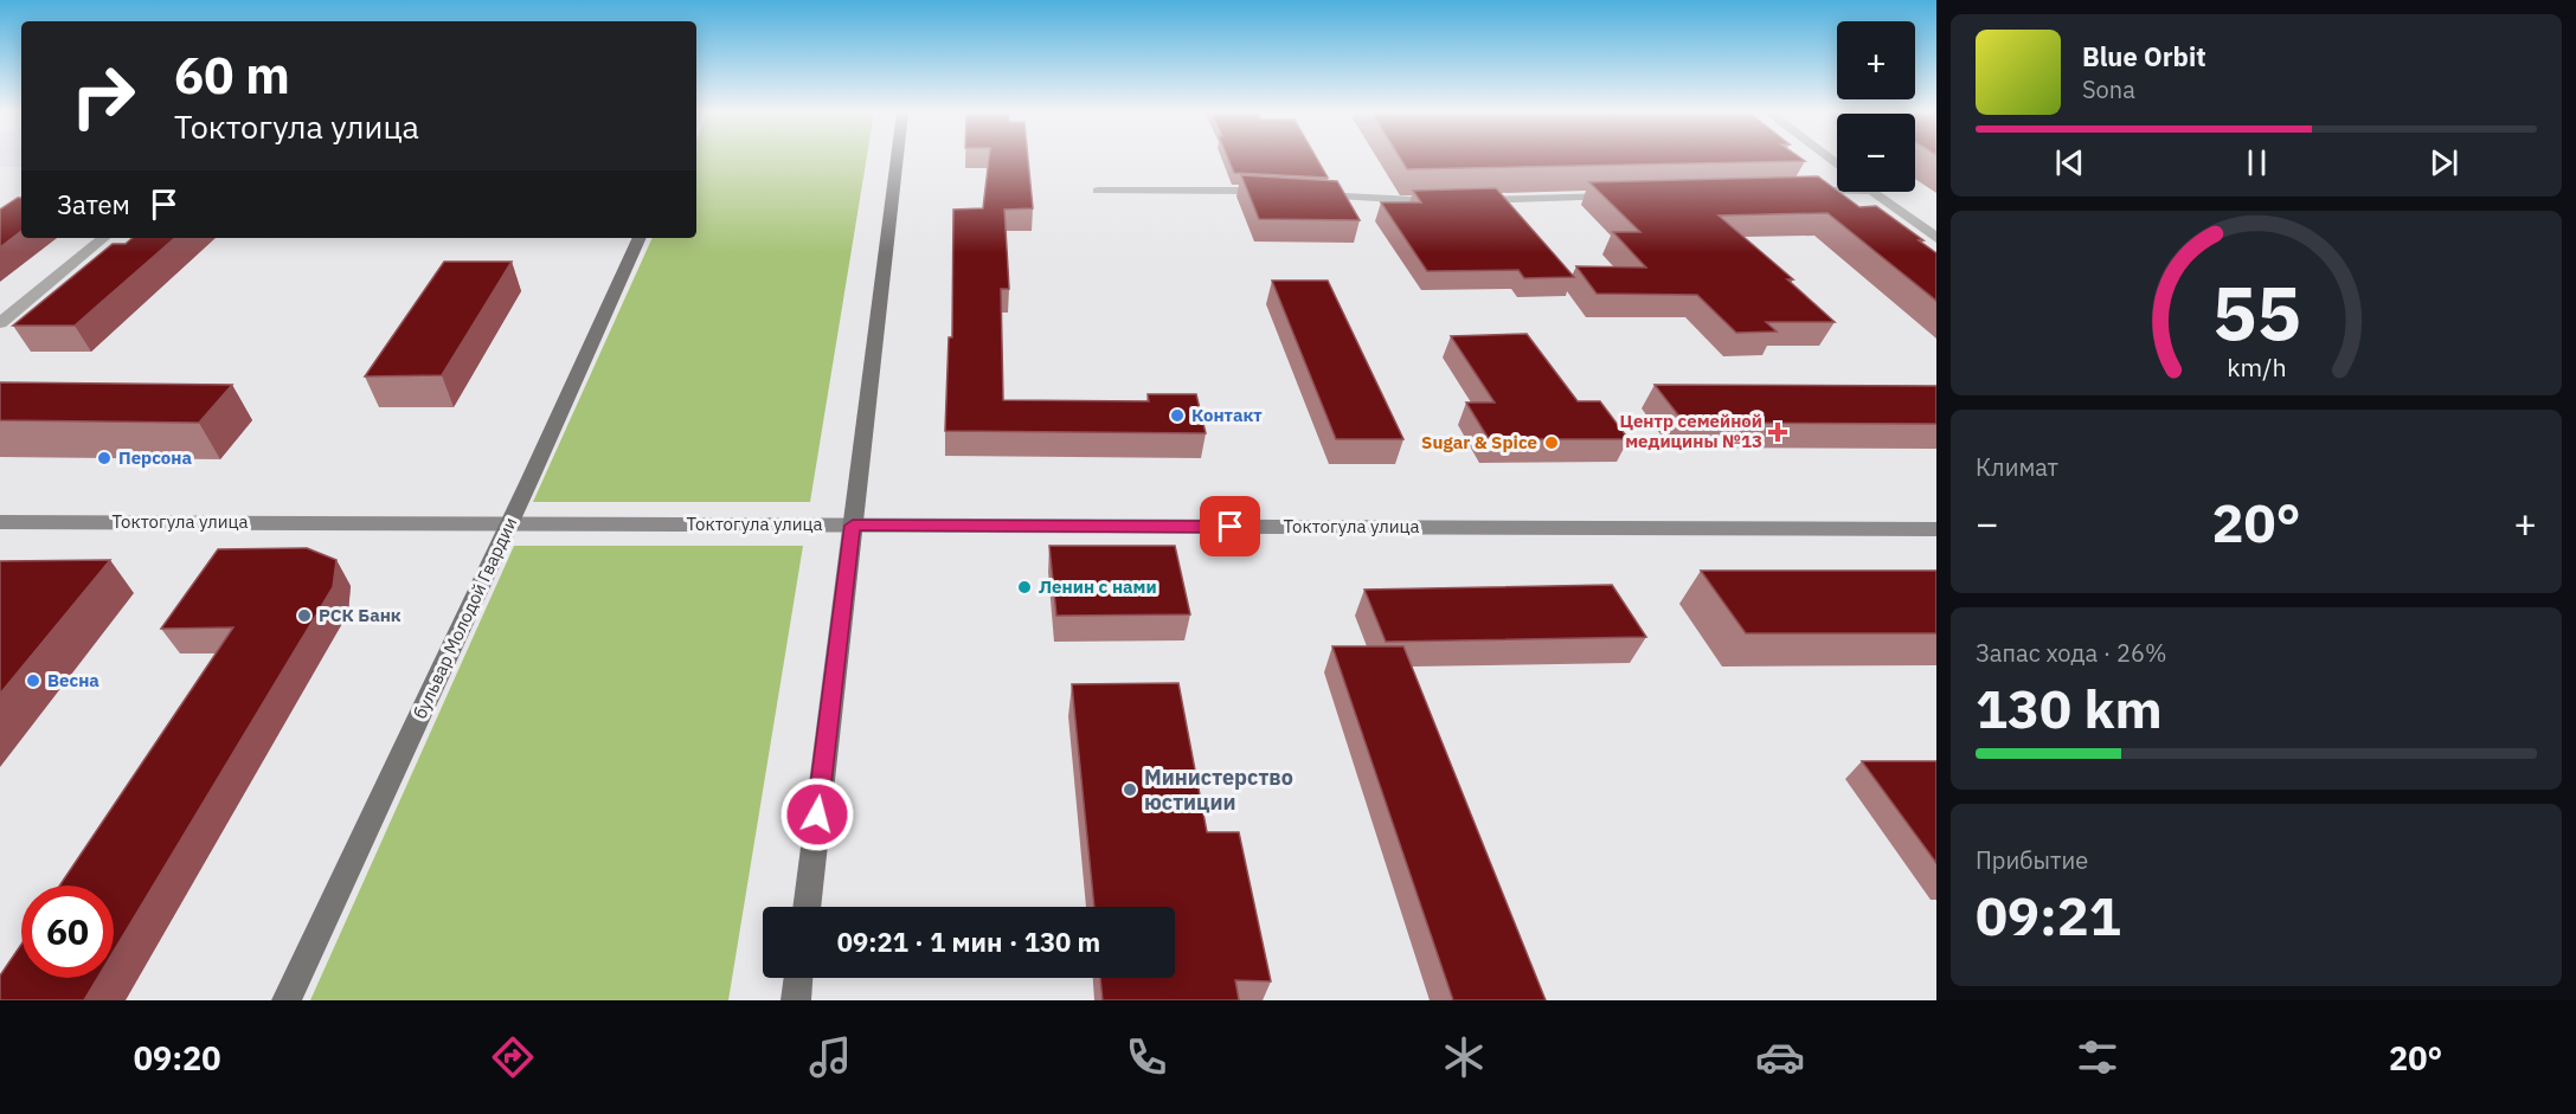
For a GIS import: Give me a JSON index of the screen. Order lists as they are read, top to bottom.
{
  "streets": {
    "main road": ["Токтогула улица", "бульвар Молодой Гвардии"]
  },
  "crossings": [
    ["Токтогула улица", "бульвар Молодой Гвардии"]
  ],
  "places": {
    "other": [
      "Контакт",
      "Sugar & Spice",
      "Персона",
      "Ленин с нами",
      "РСК Банк",
      "Весна",
      "Министерство юстиции"
    ],
    "health": ["Центр семейной медицины №13"]
  },
  "page": {
    "map_buttons": ["+", "−"],
    "turn": ["60 m", "Токтогула улица"],
    "song": ["Blue Orbit", "Sona"],
    "then": "Затем",
    "tile": [
      "Климат",
      ["Запас хода · 26%", "130 km"],
      ["Прибытие", "09:21"]
    ],
    "heat": ["−", "20°", "+"],
    "limit": "60",
    "trip": "09:21 · 1 мин · 130 m",
    "tabs": ["09:20", "20°"],
    "gauge": ["55", "km/h"]
  }
}
